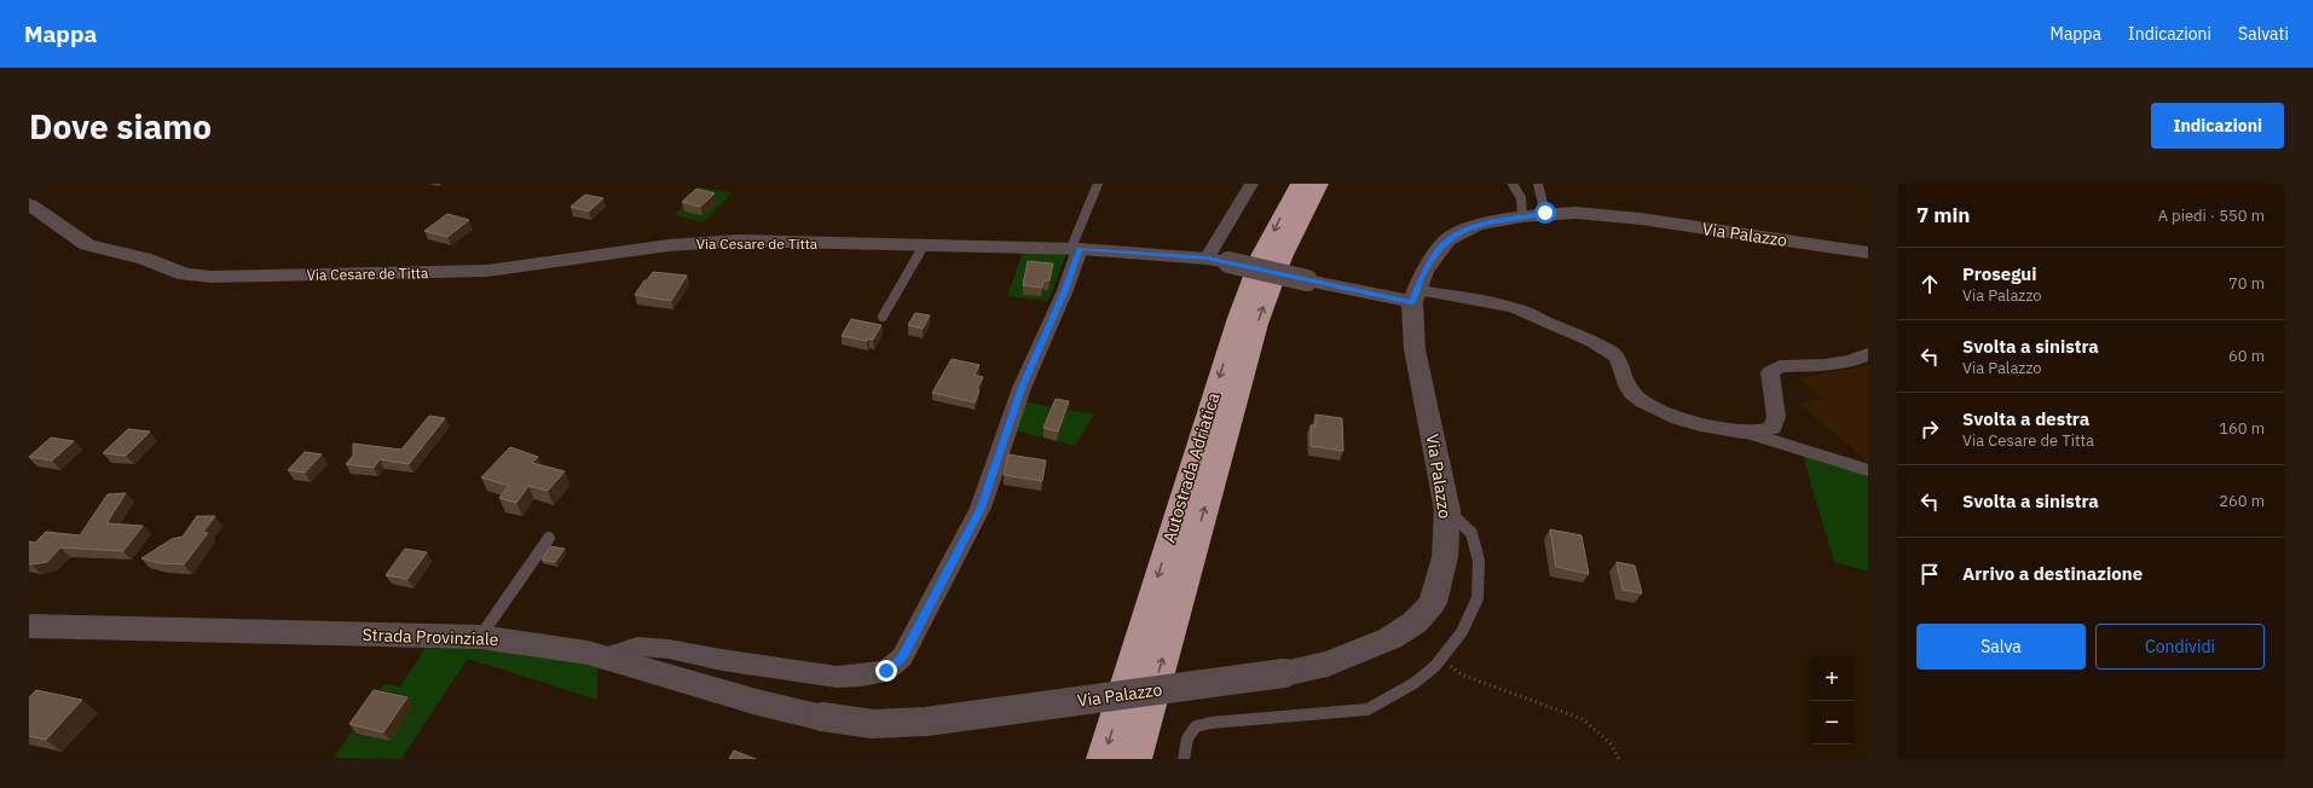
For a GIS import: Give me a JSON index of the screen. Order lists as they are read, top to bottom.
{
  "streets": {
    "highway": ["Autostrada Adriatica"],
    "street": ["Via Palazzo", "Via Cesare de Titta", "Strada Provinziale"]
  },
  "crossings": [
    ["Via Palazzo", "Via Cesare de Titta"],
    ["Via Palazzo", "Strada Provinziale"]
  ],
  "page": {
    "header": "Mappa",
    "nav": ["Mappa", "Indicazioni", "Salvati"],
    "buttons": [
      "Indicazioni",
      ["Salva", "Condividi"]
    ],
    "title": "Dove siamo",
    "heading": ["7 min", "A piedi · 550 m"],
    "list": [
      ["Prosegui", "Via Palazzo", "70 m"],
      ["Svolta a sinistra", "Via Palazzo", "60 m"],
      ["Svolta a destra", "Via Cesare de Titta", "160 m"],
      ["Svolta a sinistra", "260 m"],
      "Arrivo a destinazione"
    ],
    "map_buttons": ["+", "−"]
  }
}
